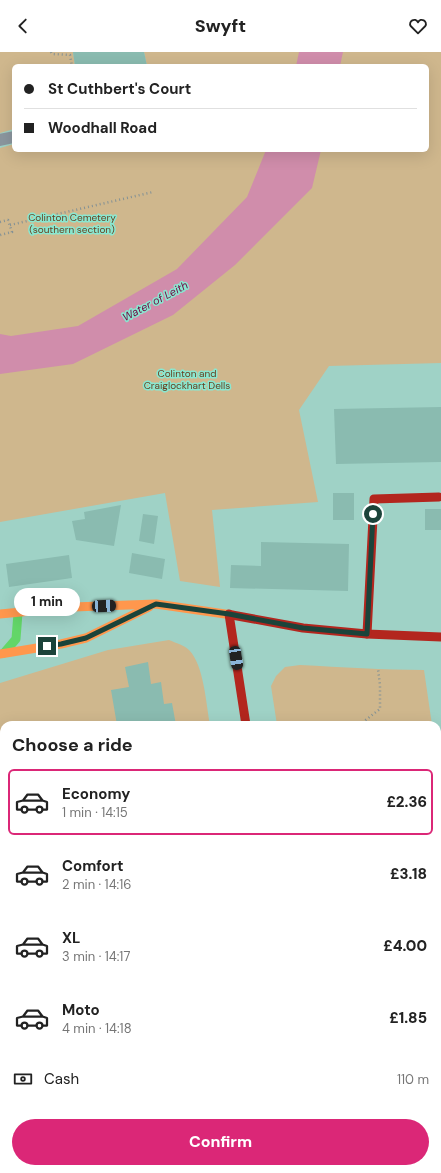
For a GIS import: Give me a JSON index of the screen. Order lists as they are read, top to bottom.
{
  "water": ["Water of Leith"],
  "parks": ["Colinton Cemetery (southern section)", "Colinton and Craiglockhart Dells"],
  "page": {
    "header": "Swyft",
    "banner": ["St Cuthbert's Court", "Woodhall Road"],
    "bubble": "1 min",
    "heading": "Choose a ride",
    "list": [
      {
        "name": "Economy",
        "note": "1 min · 14:15",
        "value": "£2.36"
      },
      {
        "name": "Comfort",
        "note": "2 min · 14:16",
        "value": "£3.18"
      },
      {
        "name": "XL",
        "note": "3 min · 14:17",
        "value": "£4.00"
      },
      {
        "name": "Moto",
        "note": "4 min · 14:18",
        "value": "£1.85"
      }
    ],
    "pay": ["Cash", "110 m"],
    "buttons": "Confirm"
  }
}
